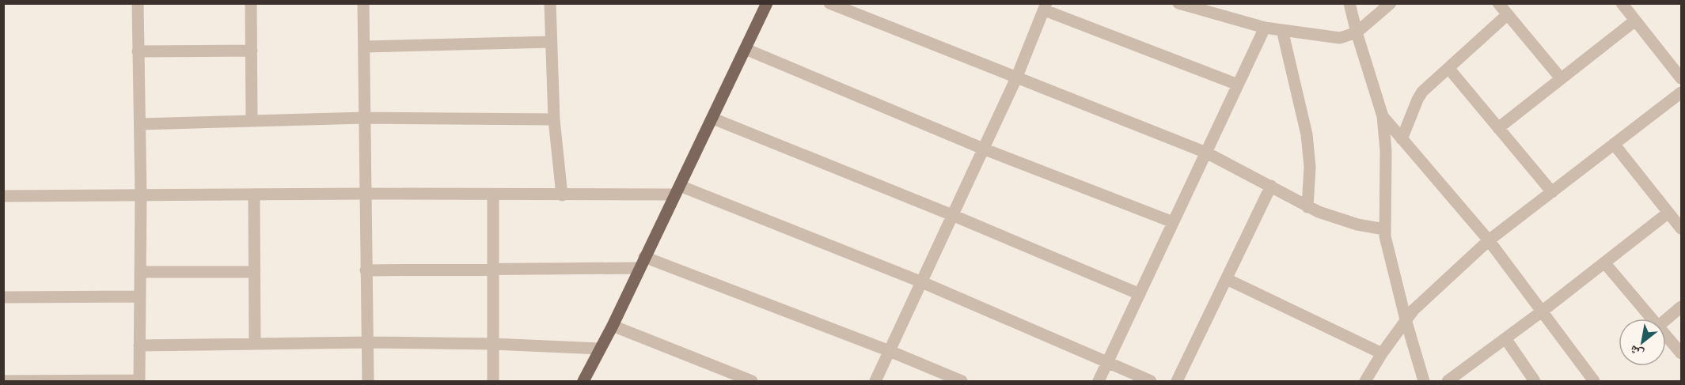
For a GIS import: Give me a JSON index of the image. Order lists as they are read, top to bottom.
{
  "north": "bottom left"
}
